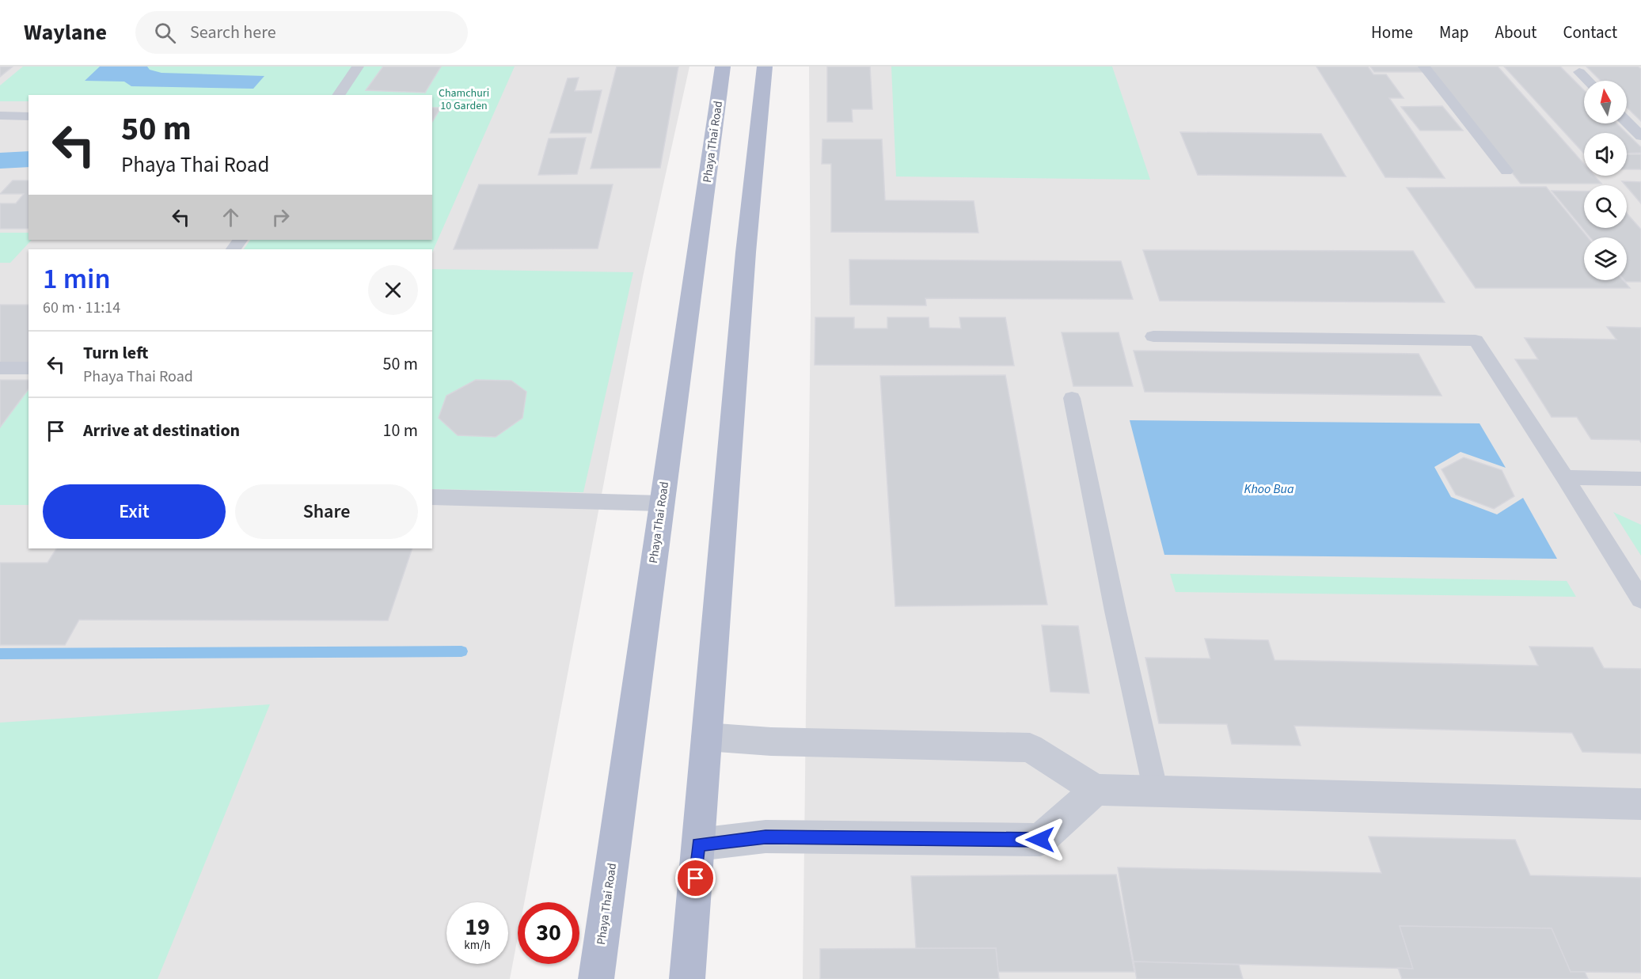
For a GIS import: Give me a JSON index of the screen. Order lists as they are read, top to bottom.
{
  "streets": {
    "main road": ["Phaya Thai Road"]
  },
  "water": ["Khoo Bua"],
  "parks": ["Chamchuri 10 Garden"],
  "north": "top",
  "page": {
    "header": "Waylane",
    "search": "Search here",
    "nav": [
      "Home",
      "Map",
      "About",
      "Contact"
    ],
    "turn": ["50 m", "Phaya Thai Road"],
    "heading": ["1 min", "60 m · 11:14"],
    "list": [
      {
        "name": "Turn left",
        "note": "Phaya Thai Road",
        "value": "50 m"
      },
      {
        "name": "Arrive at destination",
        "value": "10 m"
      }
    ],
    "buttons": ["Exit", "Share"],
    "speed": "19 km/h",
    "limit": "30"
  }
}
